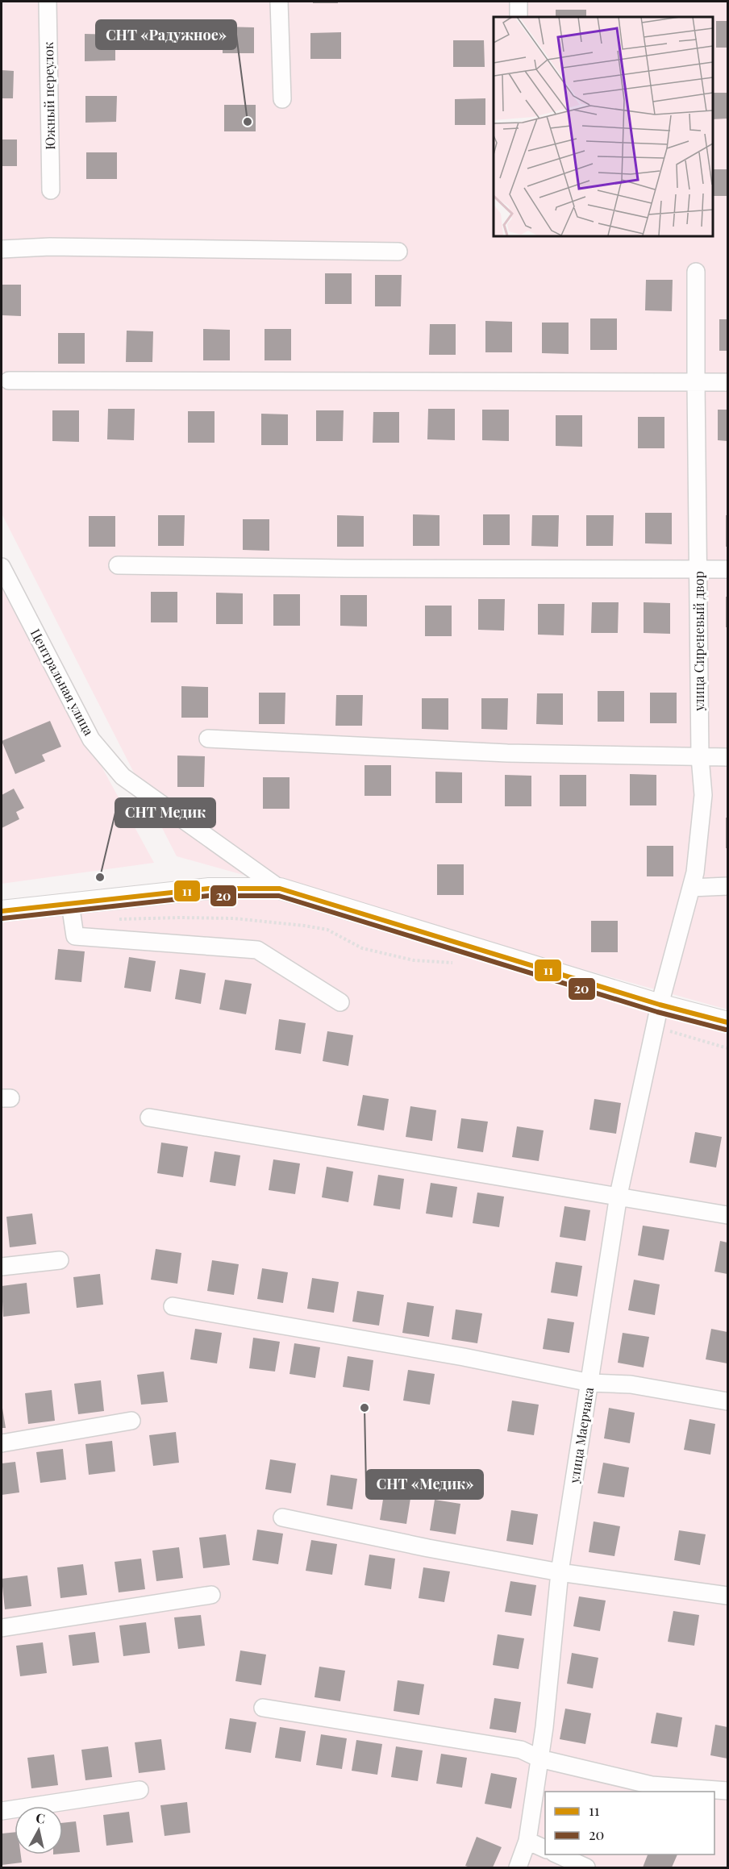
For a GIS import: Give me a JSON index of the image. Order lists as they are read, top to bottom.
{
  "streets": {
    "street": [
      "Южный переулок",
      "улица Сиреневый двор",
      "Центральная улица",
      "улица Маерчака"
    ]
  },
  "crossings": [
    ["улица Сиреневый двор", "улица Маерчака"]
  ],
  "places": ["СНТ «Радужное»", "СНТ Медик", "СНТ «Медик»"],
  "lines": ["transit line 11", "transit line 20"],
  "legend": ["11", "20"],
  "north": "top"
}
